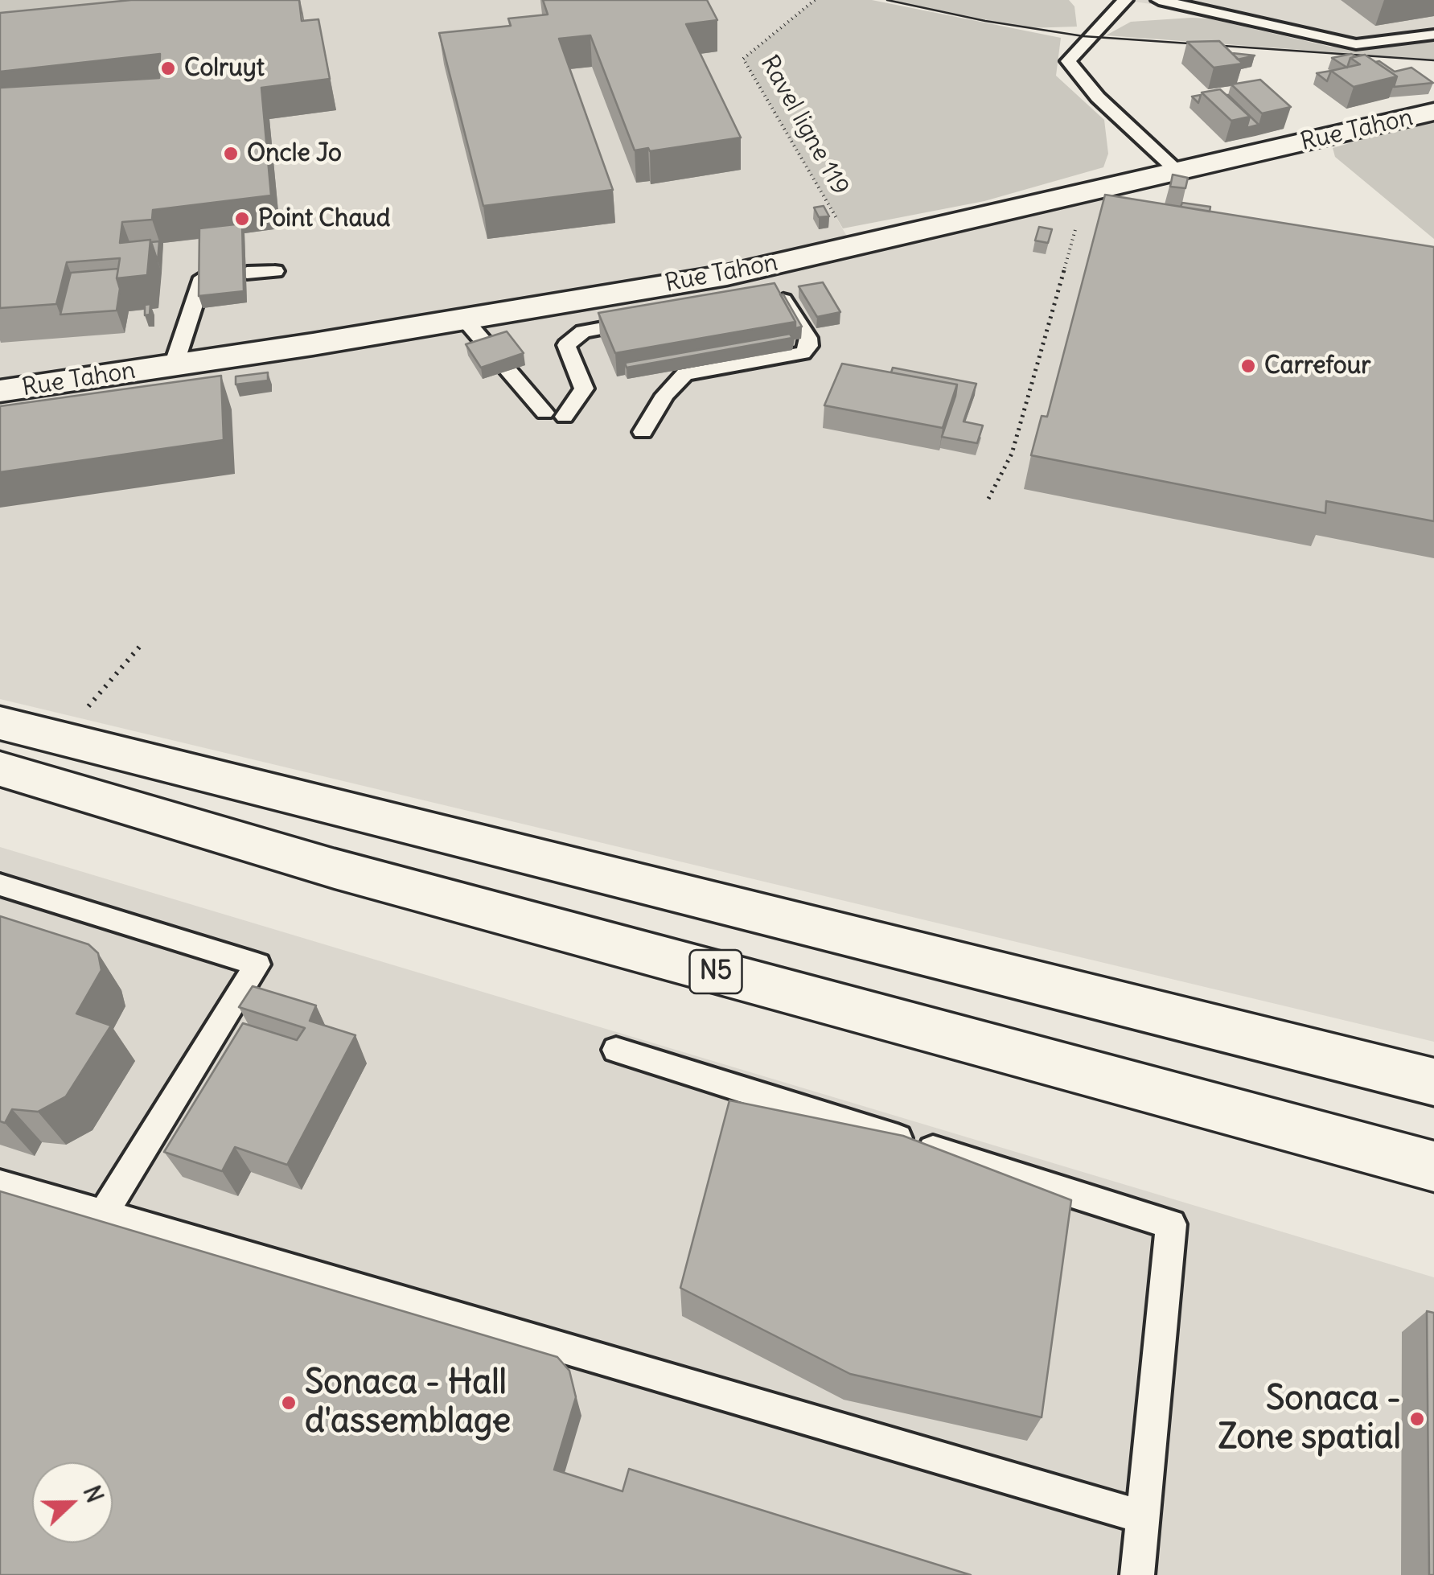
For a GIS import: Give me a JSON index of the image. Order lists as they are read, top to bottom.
{
  "streets": {
    "main road": ["Rue Tahon", "N5"],
    "path": ["Ravel ligne 119"]
  },
  "crossings": [
    ["Ravel ligne 119", "Rue Tahon"]
  ],
  "places": [
    "Colruyt",
    "Oncle Jo",
    "Point Chaud",
    "Carrefour",
    "Sonaca - Hall d'assemblage",
    "Sonaca - Zone spatial"
  ],
  "north": "right"
}
